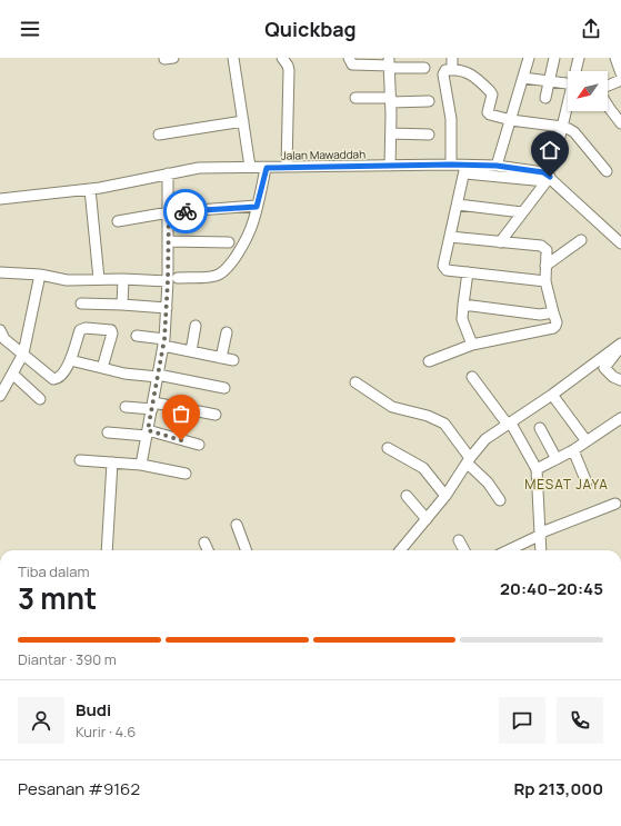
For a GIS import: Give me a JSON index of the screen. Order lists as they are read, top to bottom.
{
  "streets": {
    "street": ["Jalan Mawaddah"]
  },
  "districts": ["MESAT JAYA"],
  "north": "bottom left",
  "page": {
    "header": "Quickbag",
    "heading": ["3 mnt", "Tiba dalam", "20:40–20:45"],
    "panel": [
      "Budi",
      "Kurir · 4.6",
      "Pesanan #9162",
      "Rp 213,000"
    ],
    "bar": "Diantar · 390 m"
  }
}
